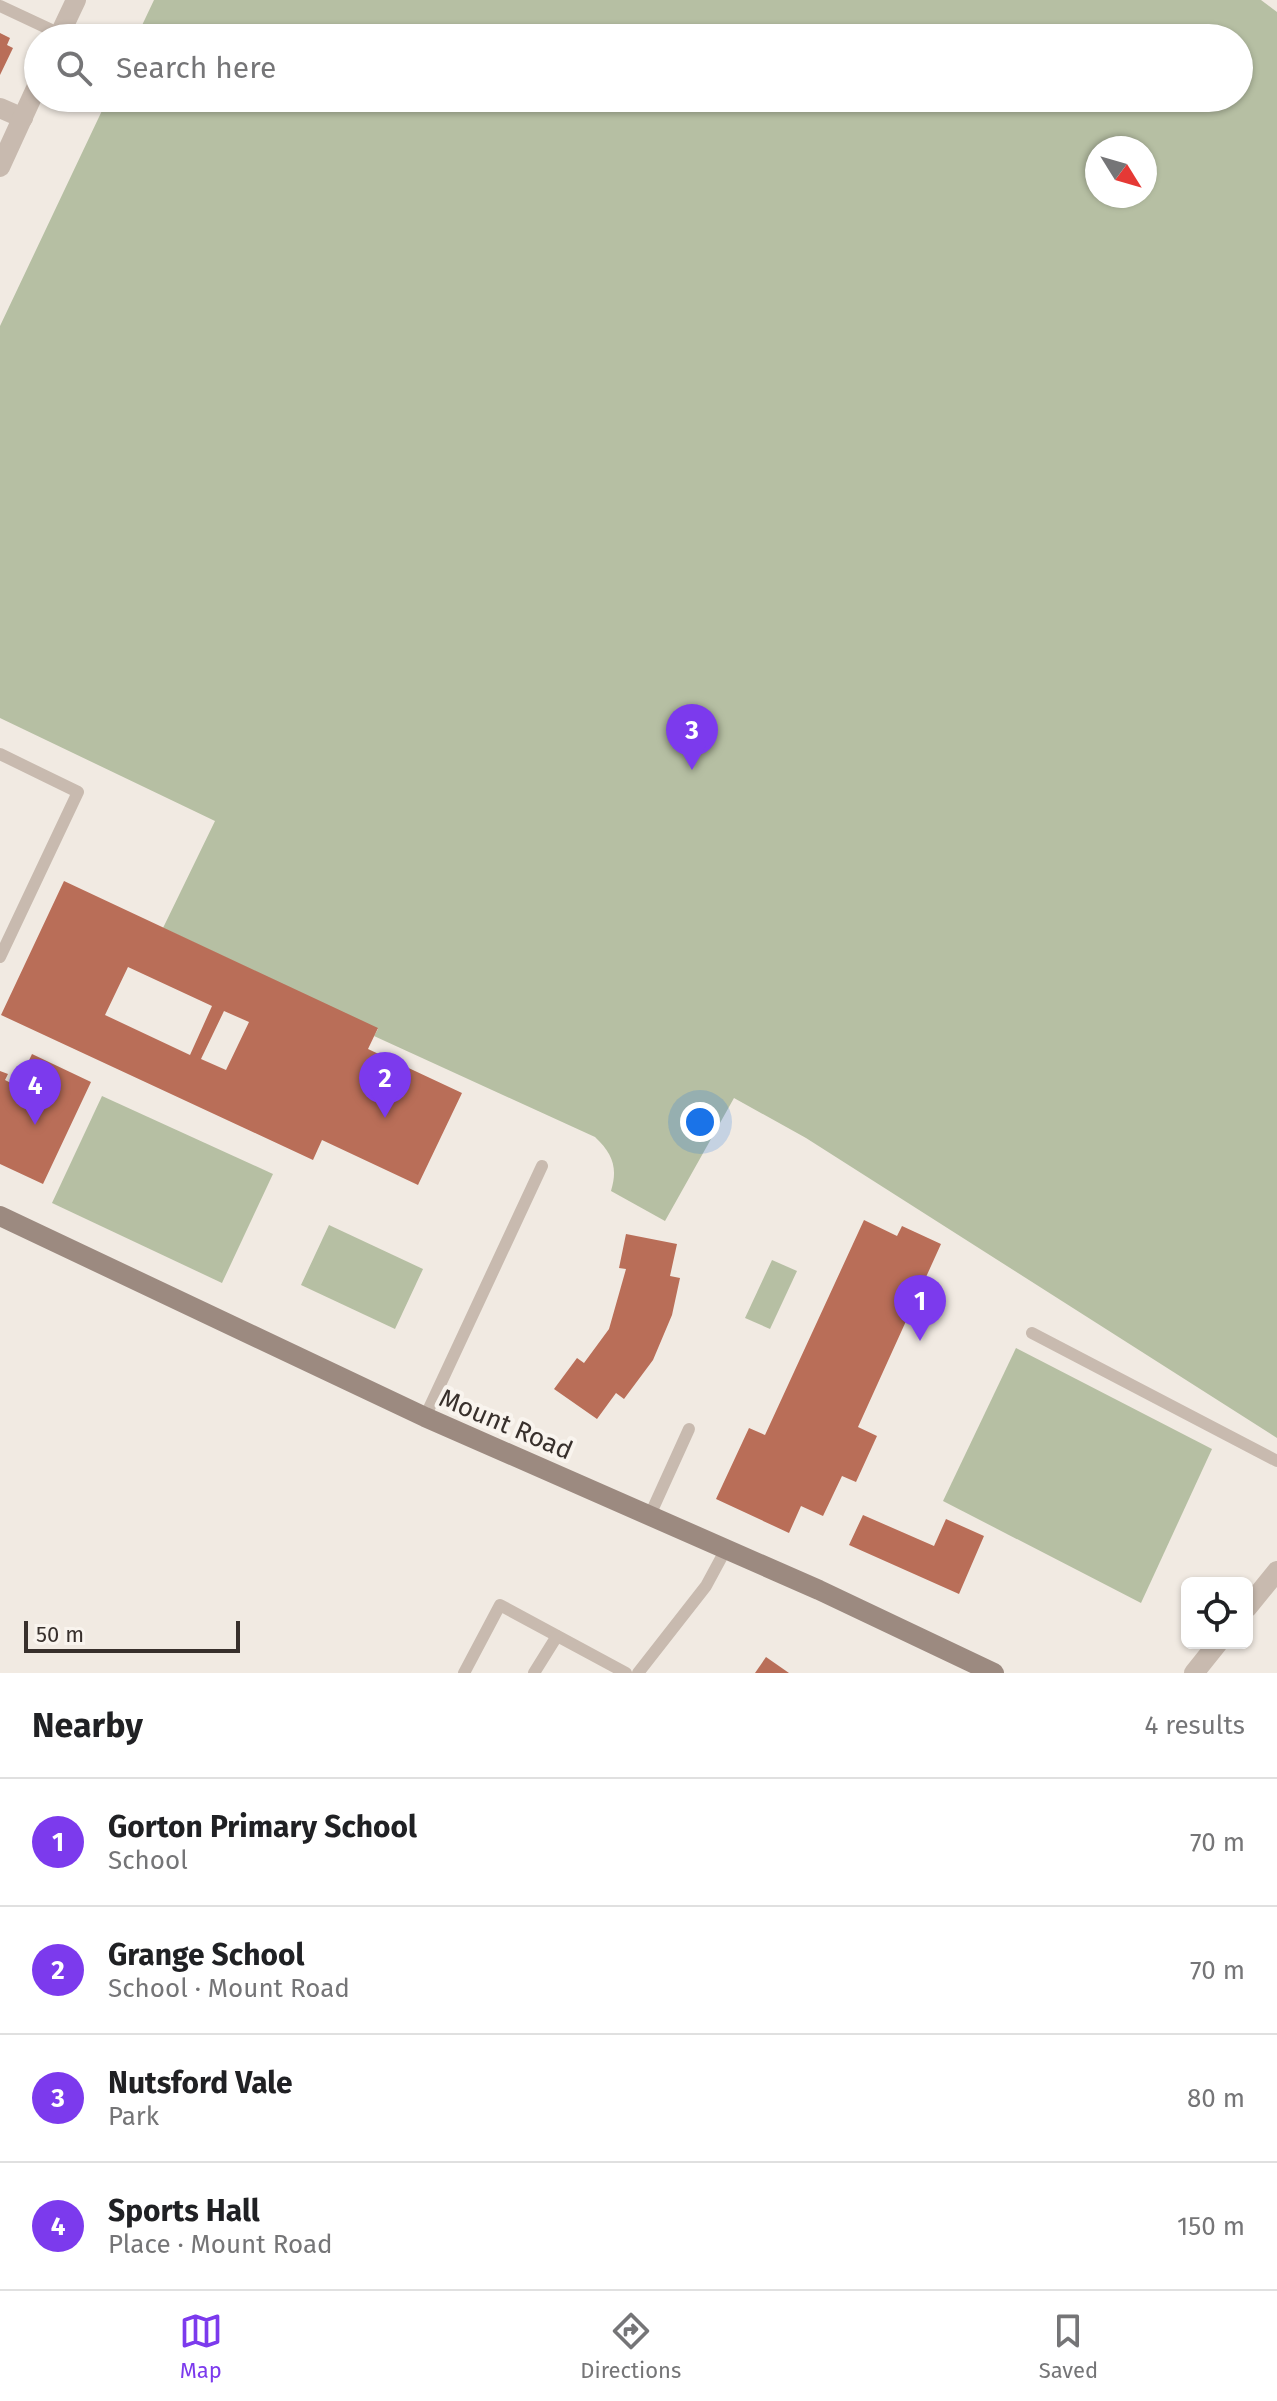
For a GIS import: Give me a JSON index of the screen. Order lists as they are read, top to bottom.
{
  "streets": {
    "main road": ["Mount Road"]
  },
  "scale_bar": "50 m",
  "north": "bottom right",
  "page": {
    "search": "Search here",
    "pins": [
      "3",
      "2",
      "4",
      "1"
    ],
    "scale": "50 m",
    "heading": ["Nearby", "4 results"],
    "list": [
      {
        "mark": "1",
        "name": "Gorton Primary School",
        "note": "School",
        "value": "70 m"
      },
      {
        "mark": "2",
        "name": "Grange School",
        "note": "School · Mount Road",
        "value": "70 m"
      },
      {
        "mark": "3",
        "name": "Nutsford Vale",
        "note": "Park",
        "value": "80 m"
      },
      {
        "mark": "4",
        "name": "Sports Hall",
        "note": "Place · Mount Road",
        "value": "150 m"
      }
    ],
    "nav": ["Map", "Directions", "Saved"]
  }
}
